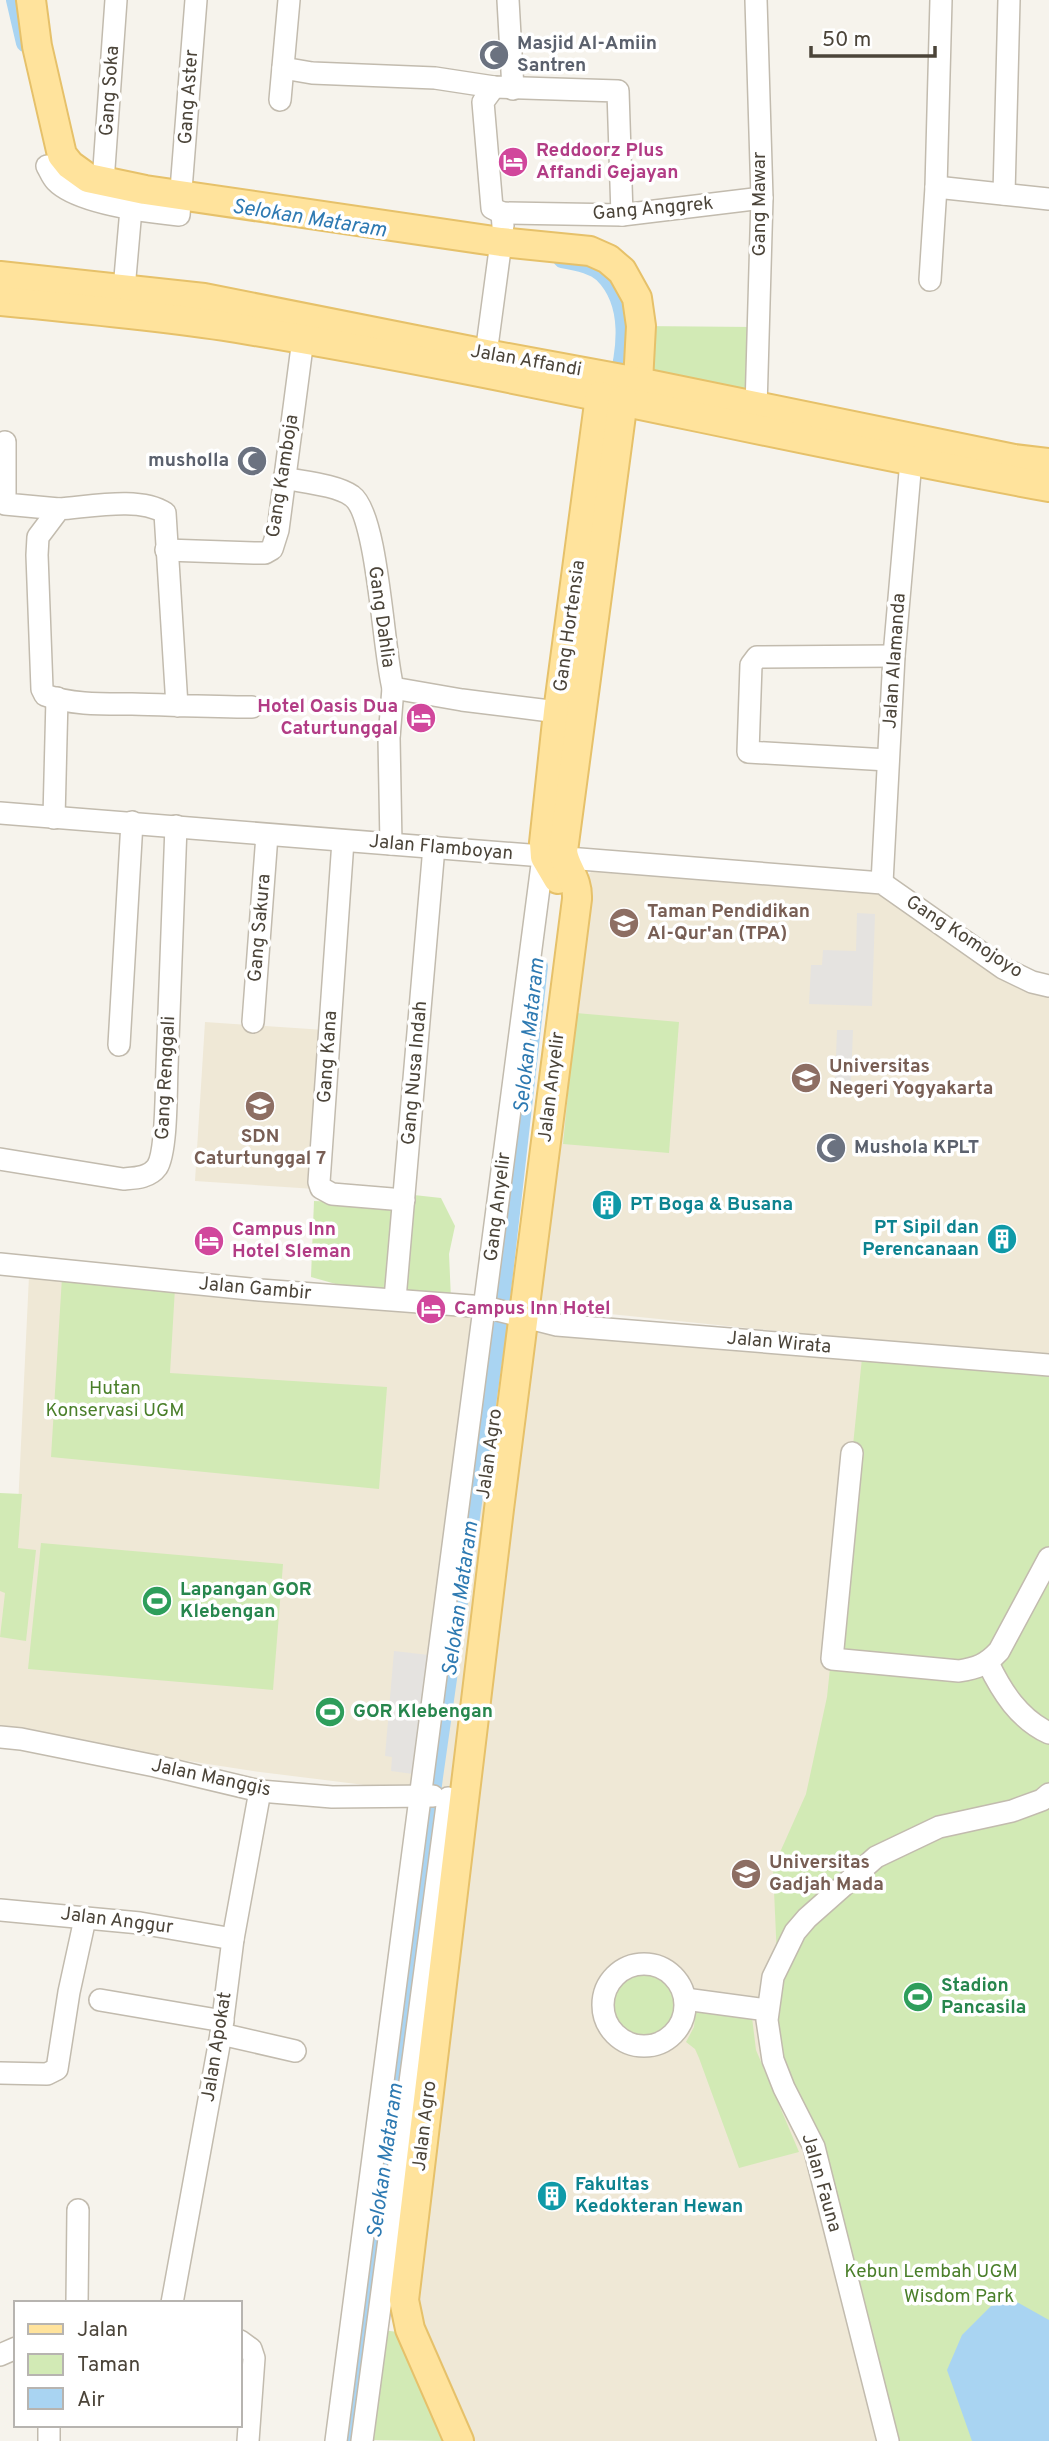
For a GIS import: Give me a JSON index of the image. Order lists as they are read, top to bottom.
{
  "streets": {
    "main road": [
      "Jalan Affandi",
      "Gang Hortensia",
      "Jalan Anyelir",
      "Jalan Agro"
    ],
    "street": [
      "Gang Soka",
      "Gang Aster",
      "Gang Mawar",
      "Gang Anggrek",
      "Gang Kamboja",
      "Gang Dahlia",
      "Jalan Alamanda",
      "Jalan Flamboyan",
      "Gang Sakura",
      "Gang Komojoyo",
      "Gang Kana",
      "Gang Nusa Indah",
      "Gang Renggali",
      "Gang Anyelir",
      "Jalan Gambir",
      "Jalan Wirata",
      "Jalan Manggis",
      "Jalan Anggur",
      "Jalan Apokat",
      "Jalan Fauna"
    ]
  },
  "crossings": [
    ["Gang Mawar", "Gang Anggrek"],
    ["Gang Mawar", "Jalan Affandi"],
    ["Jalan Affandi", "Gang Kamboja"],
    ["Jalan Affandi", "Gang Hortensia"],
    ["Jalan Affandi", "Jalan Alamanda"],
    ["Gang Kamboja", "Gang Dahlia"],
    ["Gang Dahlia", "Gang Hortensia"],
    ["Gang Hortensia", "Jalan Flamboyan"],
    ["Gang Hortensia", "Jalan Anyelir"],
    ["Gang Hortensia", "Gang Anyelir"],
    ["Jalan Alamanda", "Jalan Flamboyan"],
    ["Jalan Alamanda", "Gang Komojoyo"],
    ["Jalan Flamboyan", "Gang Sakura"],
    ["Jalan Flamboyan", "Gang Komojoyo"],
    ["Jalan Flamboyan", "Gang Kana"],
    ["Jalan Flamboyan", "Gang Nusa Indah"],
    ["Jalan Flamboyan", "Gang Renggali"],
    ["Jalan Flamboyan", "Jalan Anyelir"],
    ["Jalan Flamboyan", "Gang Anyelir"],
    ["Gang Kana", "Gang Nusa Indah"],
    ["Gang Nusa Indah", "Jalan Gambir"],
    ["Jalan Anyelir", "Gang Anyelir"],
    ["Jalan Anyelir", "Jalan Gambir"],
    ["Jalan Anyelir", "Jalan Wirata"],
    ["Jalan Anyelir", "Jalan Agro"],
    ["Gang Anyelir", "Jalan Gambir"],
    ["Gang Anyelir", "Jalan Wirata"],
    ["Gang Anyelir", "Jalan Agro"],
    ["Gang Anyelir", "Jalan Manggis"],
    ["Jalan Gambir", "Jalan Wirata"],
    ["Jalan Gambir", "Jalan Agro"],
    ["Jalan Wirata", "Jalan Agro"],
    ["Jalan Agro", "Jalan Manggis"],
    ["Jalan Manggis", "Jalan Apokat"],
    ["Jalan Anggur", "Jalan Apokat"]
  ],
  "water": ["Selokan Mataram"],
  "parks": ["Hutan Konservasi UGM", "Kebun Lembah UGM", "Wisdom Park"],
  "places": {
    "mosque": ["Masjid Al-Amiin Santren", "musholla", "Mushola KPLT"],
    "hotel": [
      "Reddoorz Plus Affandi Gejayan",
      "Hotel Oasis Dua Caturtunggal",
      "Campus Inn Hotel Sleman",
      "Campus Inn Hotel"
    ],
    "school or university": [
      "Taman Pendidikan Al-Qur'an (TPA)",
      "Universitas Negeri Yogyakarta",
      "SDN Caturtunggal 7",
      "Universitas Gadjah Mada"
    ],
    "building": ["PT Boga & Busana", "PT Sipil dan Perencanaan", "Fakultas Kedokteran Hewan"],
    "sports": ["Lapangan GOR Klebengan", "GOR Klebengan", "Stadion Pancasila"]
  },
  "legend": ["Jalan", "Taman", "Air"],
  "scale_bar": "50 m"
}
